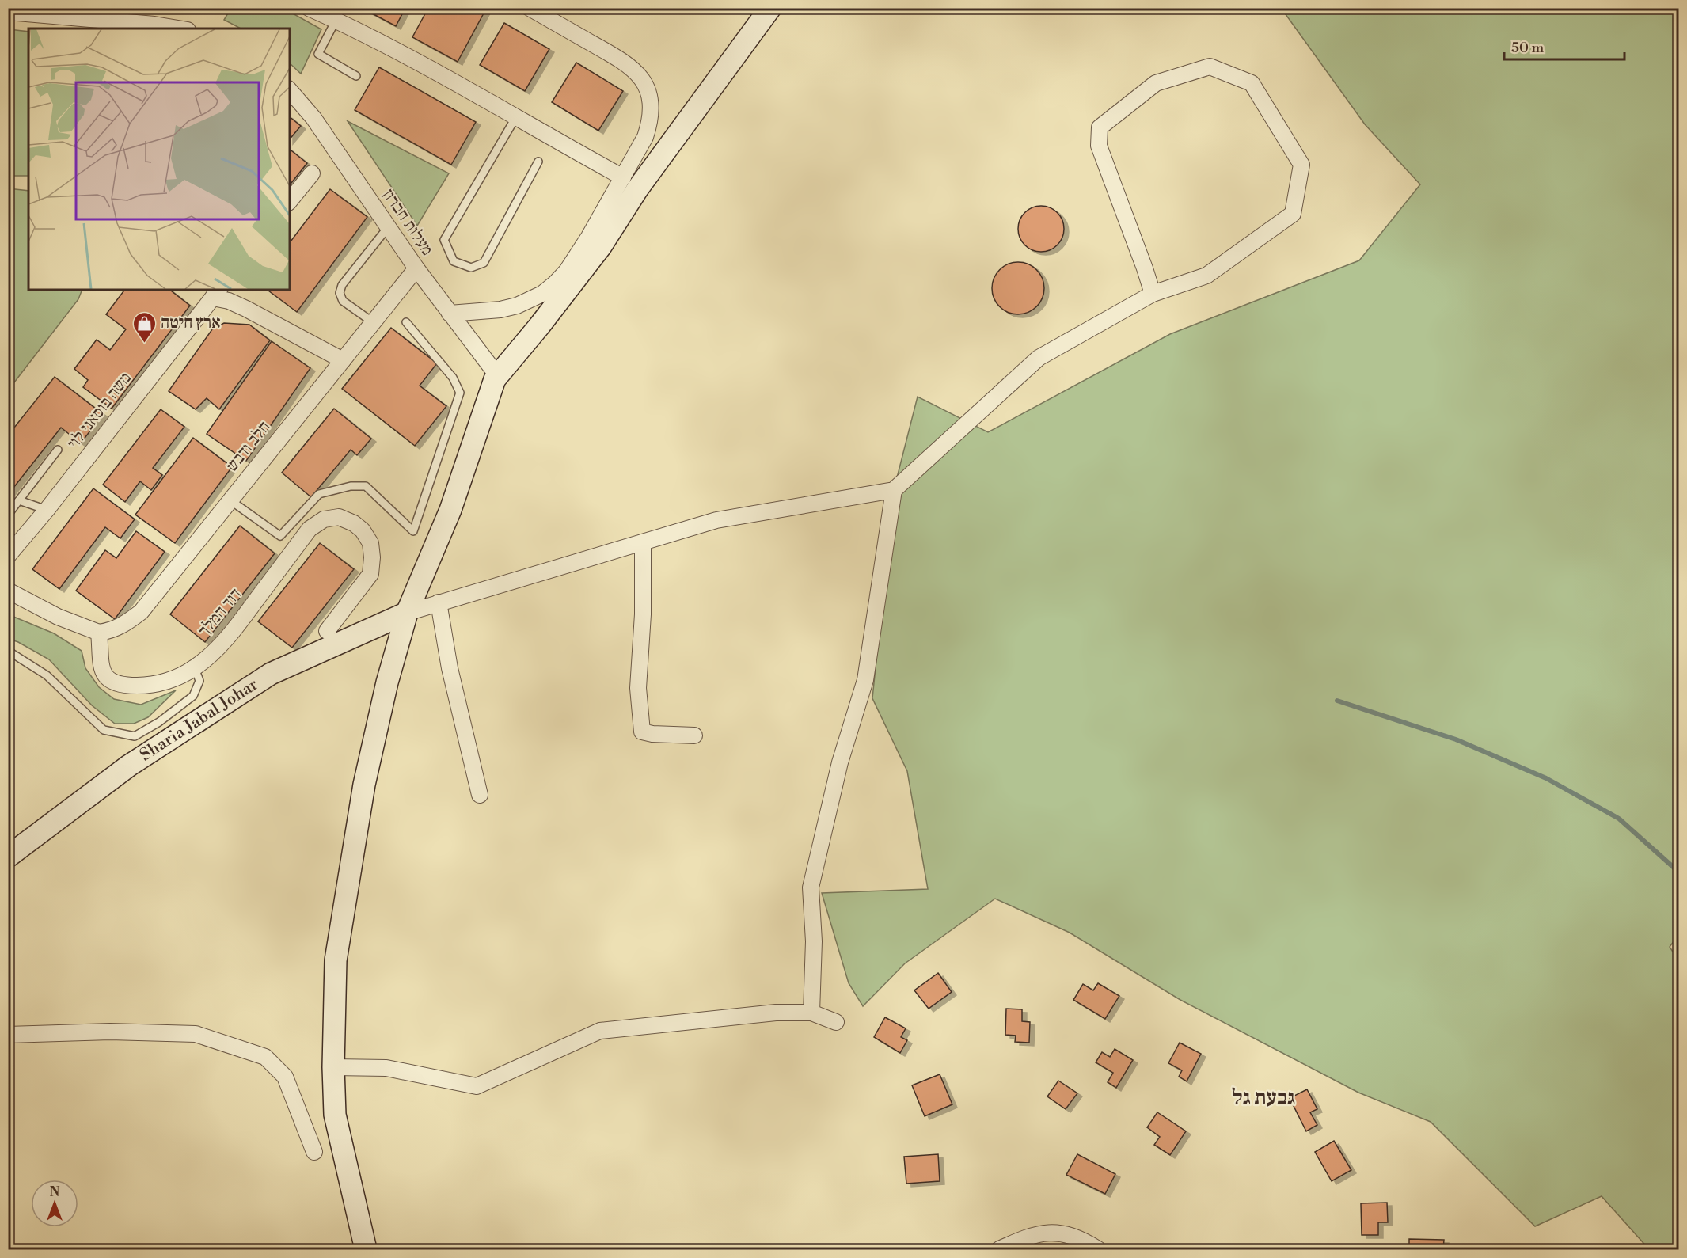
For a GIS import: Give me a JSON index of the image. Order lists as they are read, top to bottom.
{
  "streets": {
    "street": [
      "מעלות חברון",
      "משה בוסאני לוי",
      "חלב ודבש",
      "דוד המלך",
      "Sharia Jabal Johar"
    ]
  },
  "crossings": [
    ["מעלות חברון", "חלב ודבש"],
    ["חלב ודבש", "דוד המלך"]
  ],
  "districts": ["גבעת גל"],
  "places": {
    "shop": ["ארץ חיטה"]
  },
  "scale_bar": "50 m",
  "north": "top"
}
